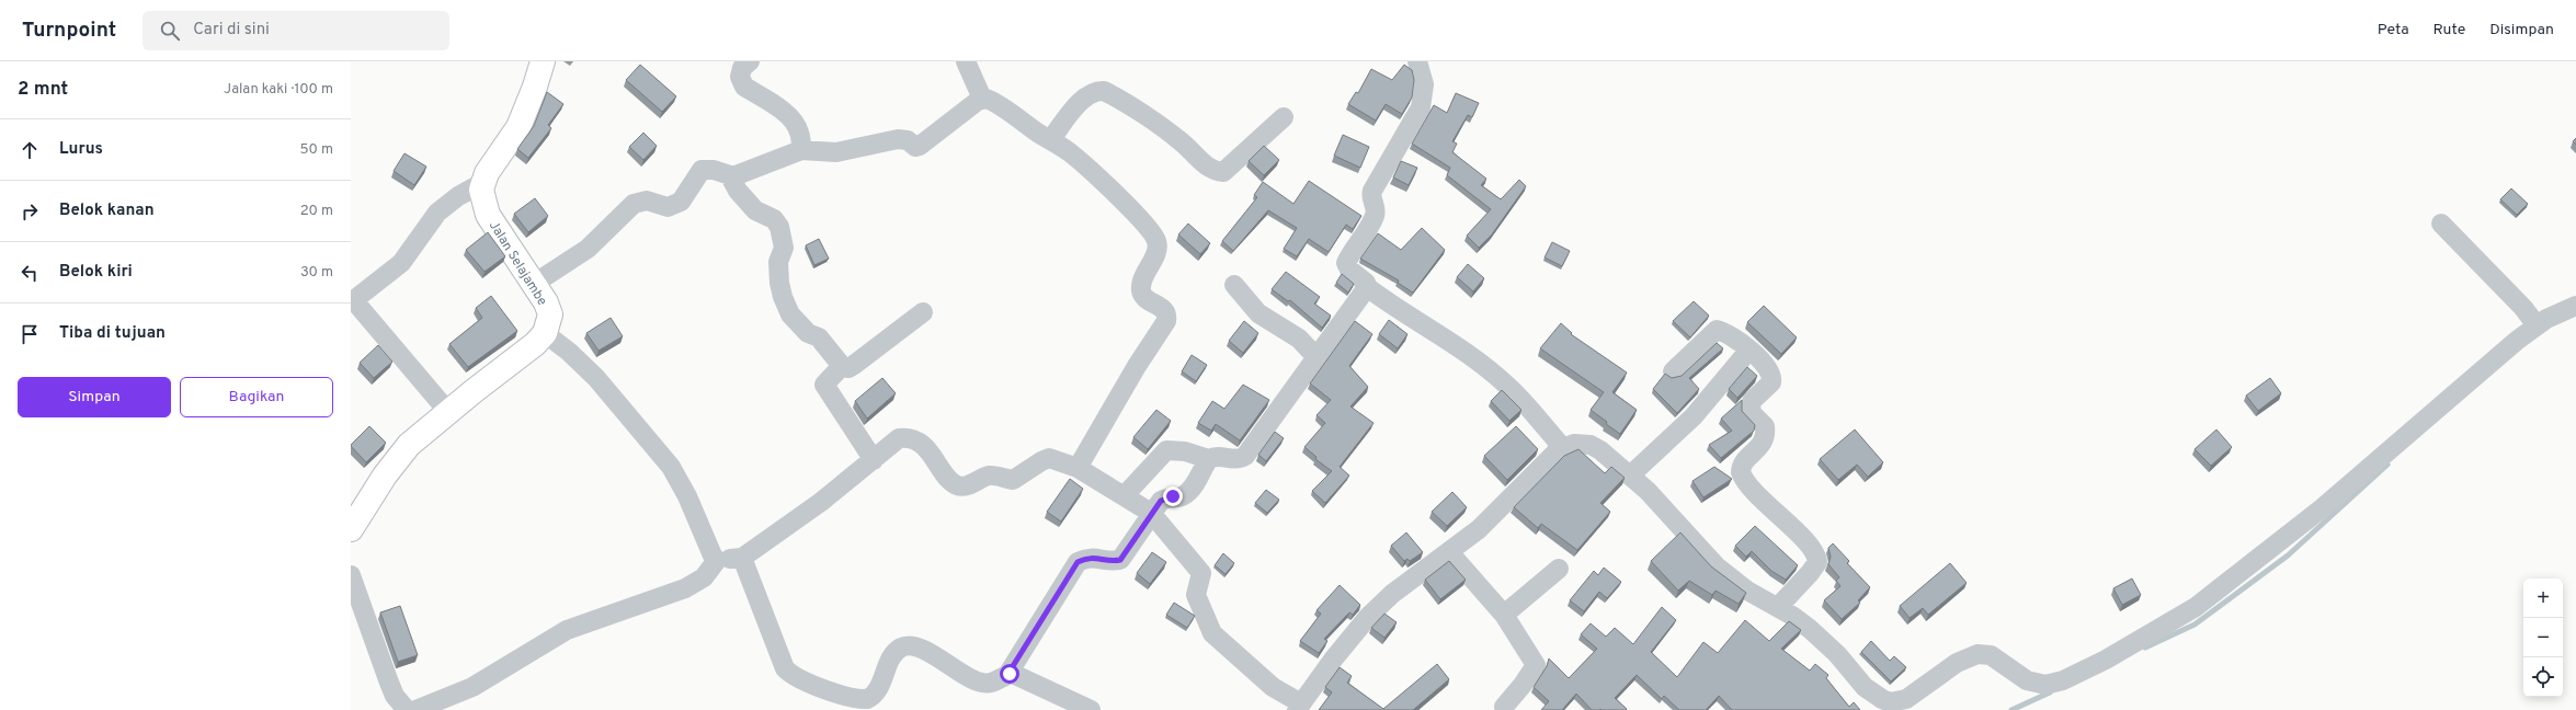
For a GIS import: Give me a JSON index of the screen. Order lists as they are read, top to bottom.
{
  "streets": {
    "street": ["Jalan Selajambe"]
  },
  "page": {
    "header": "Turnpoint",
    "search": "Cari di sini",
    "nav": ["Peta", "Rute", "Disimpan"],
    "heading": ["2 mnt", "Jalan kaki · 100 m"],
    "list": [
      ["Lurus", "50 m"],
      ["Belok kanan", "20 m"],
      ["Belok kiri", "30 m"],
      "Tiba di tujuan"
    ],
    "buttons": ["Simpan", "Bagikan"],
    "map_buttons": ["+", "−"]
  }
}
